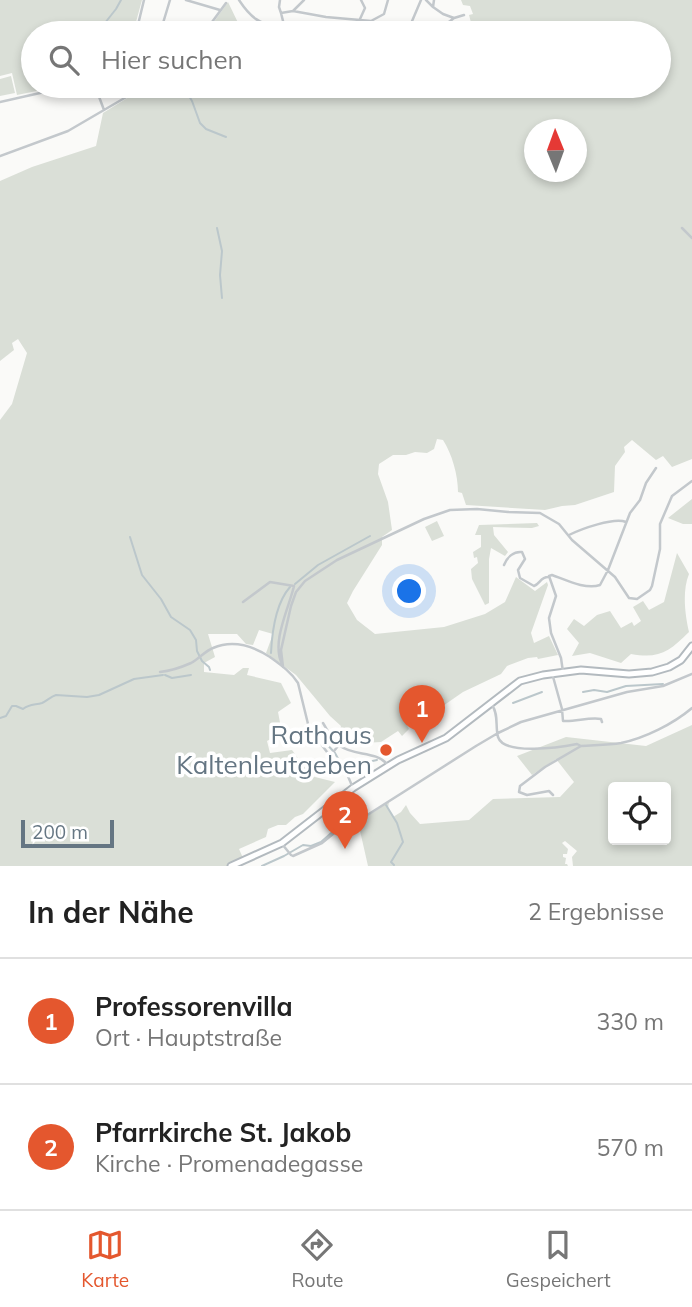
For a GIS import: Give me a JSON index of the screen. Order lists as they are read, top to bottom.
{
  "places": ["Rathaus Kaltenleutgeben"],
  "scale_bar": "200 m",
  "north": "top",
  "page": {
    "search": "Hier suchen",
    "pins": ["1", "2"],
    "scale": "200 m",
    "heading": ["In der Nähe", "2 Ergebnisse"],
    "list": [
      {
        "mark": "1",
        "name": "Professorenvilla",
        "note": "Ort · Hauptstraße",
        "value": "330 m"
      },
      {
        "mark": "2",
        "name": "Pfarrkirche St. Jakob",
        "note": "Kirche · Promenadegasse",
        "value": "570 m"
      }
    ],
    "nav": ["Karte", "Route", "Gespeichert"]
  }
}
